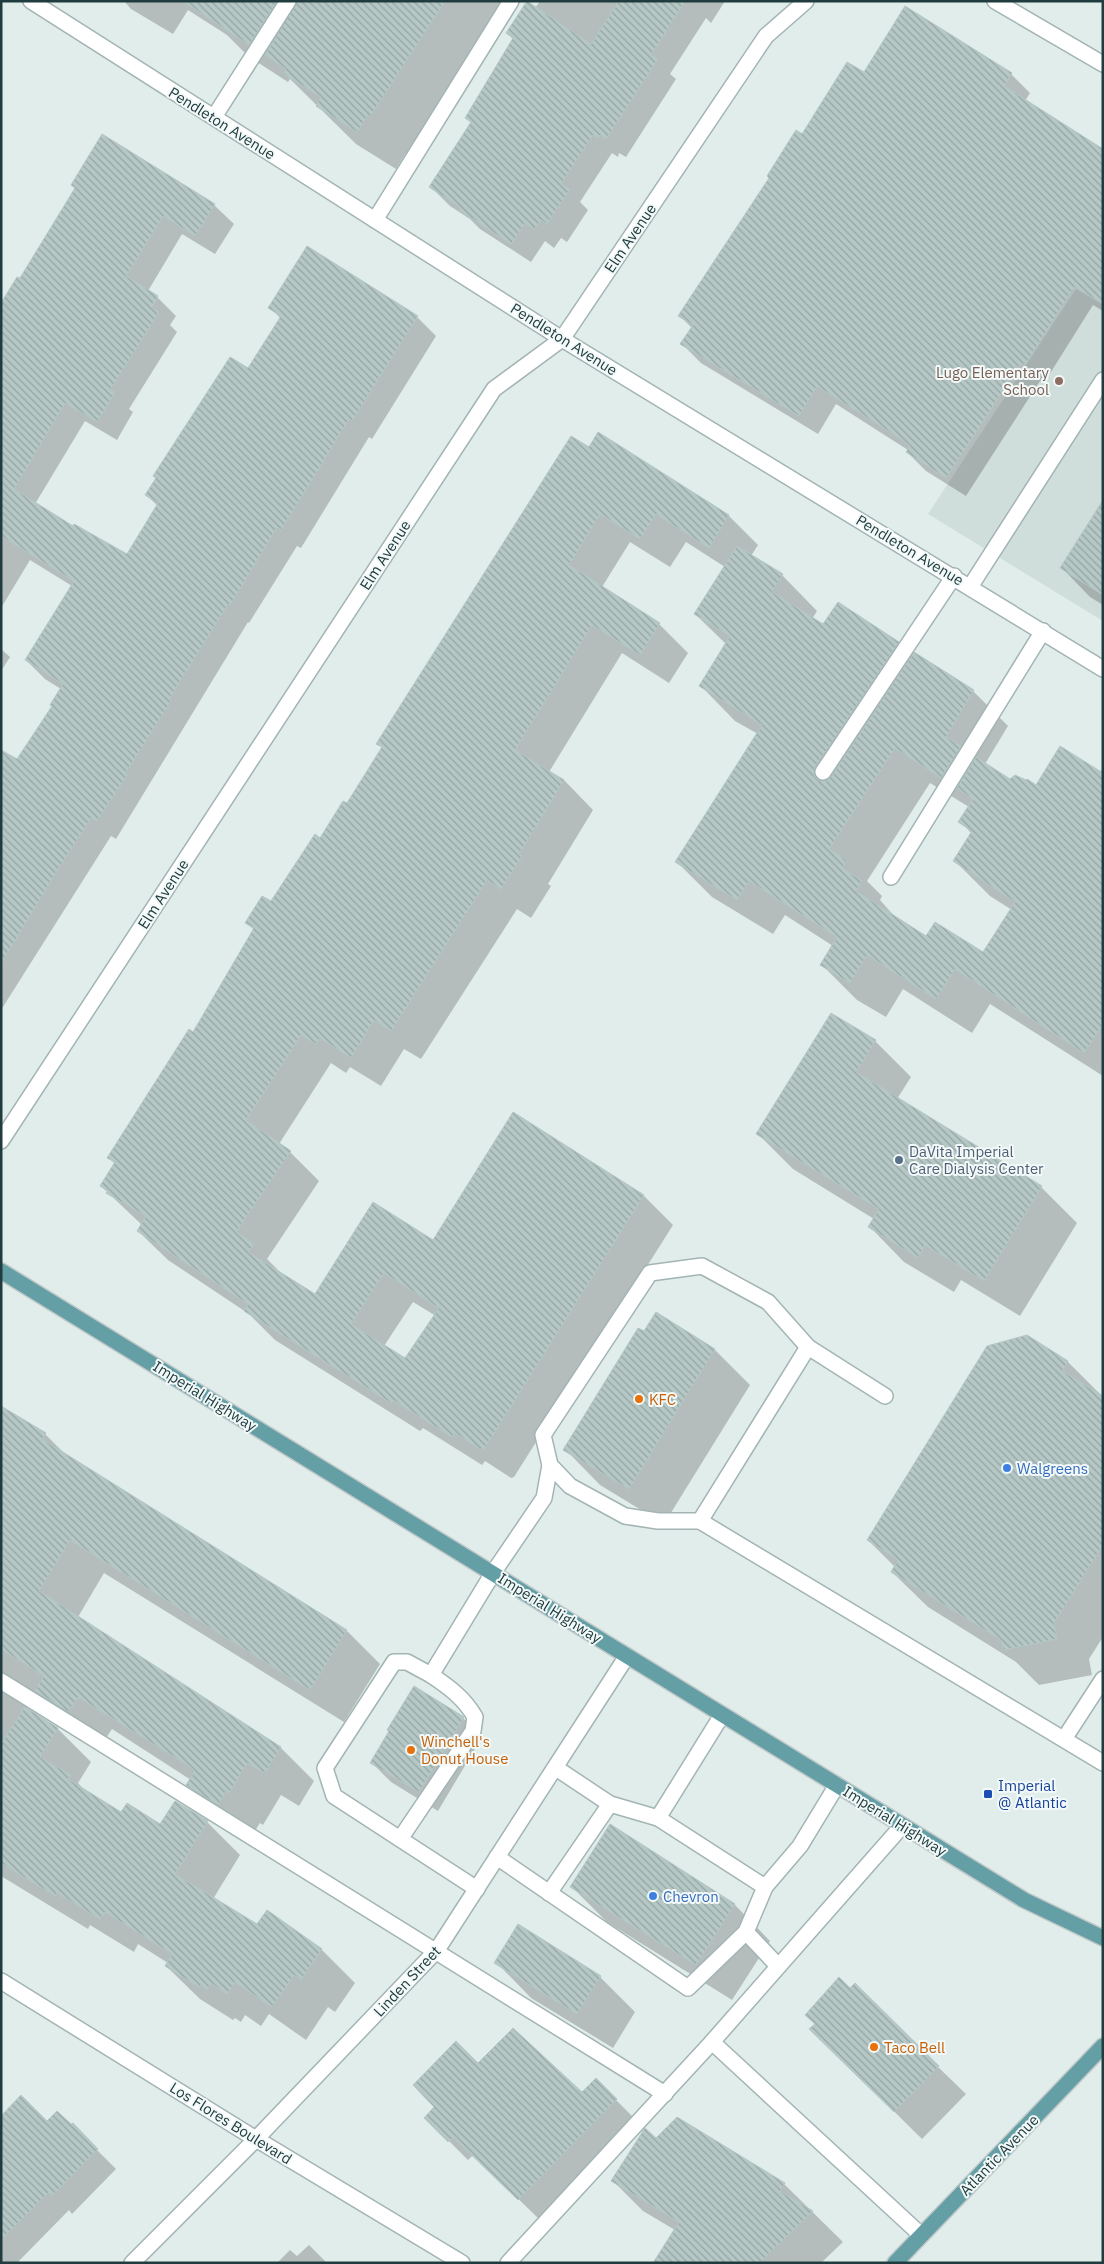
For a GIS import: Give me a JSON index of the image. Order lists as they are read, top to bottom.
{
  "streets": {
    "main road": ["Imperial Highway", "Atlantic Avenue"],
    "street": [
      "Pendleton Avenue",
      "Elm Avenue",
      "Linden Street",
      "Los Flores Boulevard"
    ]
  },
  "crossings": [
    ["Pendleton Avenue", "Elm Avenue"],
    ["Imperial Highway", "Linden Street"],
    ["Linden Street", "Los Flores Boulevard"]
  ],
  "places": {
    "other": [
      "Lugo Elementary School",
      "DaVita Imperial Care Dialysis Center",
      "KFC",
      "Walgreens",
      "Winchell's Donut House",
      "Chevron",
      "Taco Bell"
    ],
    "transit": ["Imperial @ Atlantic"]
  }
}
